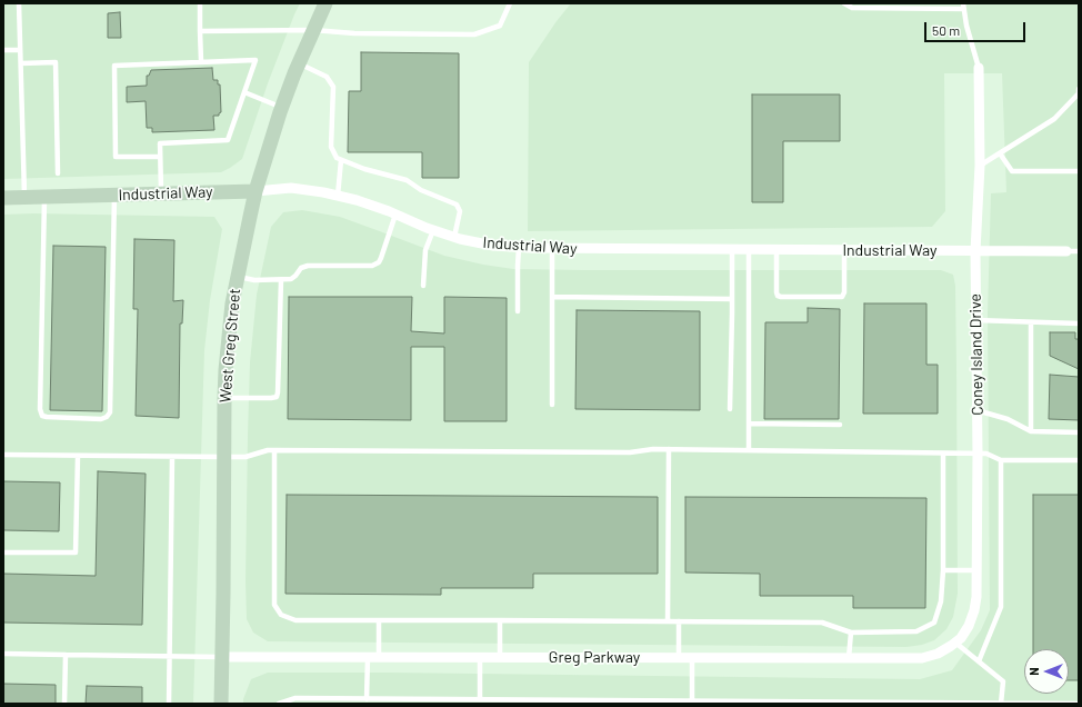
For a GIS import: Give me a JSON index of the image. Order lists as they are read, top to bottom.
{
  "streets": {
    "main road": ["Industrial Way", "West Greg Street"],
    "street": ["Coney Island Drive", "Greg Parkway"]
  },
  "crossings": [
    ["Industrial Way", "West Greg Street"],
    ["Industrial Way", "Coney Island Drive"],
    ["West Greg Street", "Greg Parkway"],
    ["Coney Island Drive", "Greg Parkway"]
  ],
  "scale_bar": "50 m",
  "north": "left"
}
